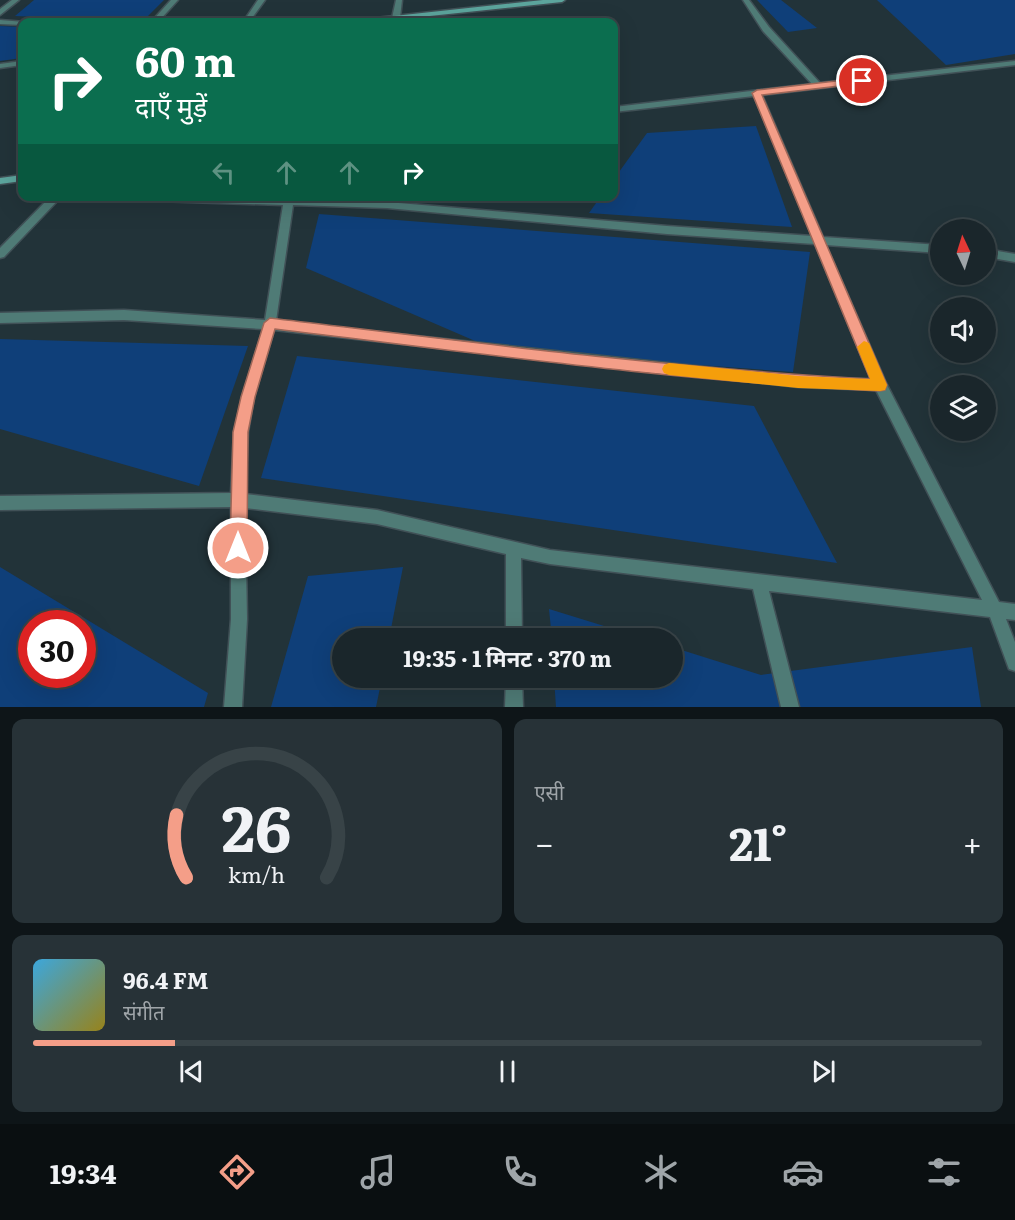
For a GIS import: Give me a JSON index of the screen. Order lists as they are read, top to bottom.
{
  "north": "top",
  "page": {
    "turn": ["60 m", "दाएँ मुड़ें"],
    "limit": "30",
    "trip": "19:35 · 1 मिनट · 370 m",
    "tile": "एसी",
    "heat": ["−", "21°", "+"],
    "song": ["96.4 FM", "संगीत"],
    "tabs": "19:34",
    "gauge": ["26", "km/h"]
  }
}
